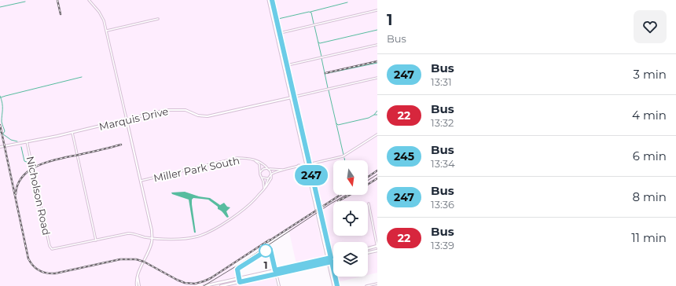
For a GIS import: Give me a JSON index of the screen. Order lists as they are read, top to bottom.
{
  "streets": {
    "street": ["Marquis Drive", "Miller Park South", "Nicholson Road"]
  },
  "crossings": [
    ["Marquis Drive", "Nicholson Road"]
  ],
  "places": ["1"],
  "lines": ["bus line 247"],
  "north": "bottom",
  "page": {
    "on_map": "247",
    "heading": ["1", "Bus"],
    "list": [
      {
        "mark": "247",
        "name": "Bus",
        "note": "13:31",
        "value": "3 min"
      },
      {
        "mark": "22",
        "name": "Bus",
        "note": "13:32",
        "value": "4 min"
      },
      {
        "mark": "245",
        "name": "Bus",
        "note": "13:34",
        "value": "6 min"
      },
      {
        "mark": "247",
        "name": "Bus",
        "note": "13:36",
        "value": "8 min"
      },
      {
        "mark": "22",
        "name": "Bus",
        "note": "13:39",
        "value": "11 min"
      }
    ]
  }
}
